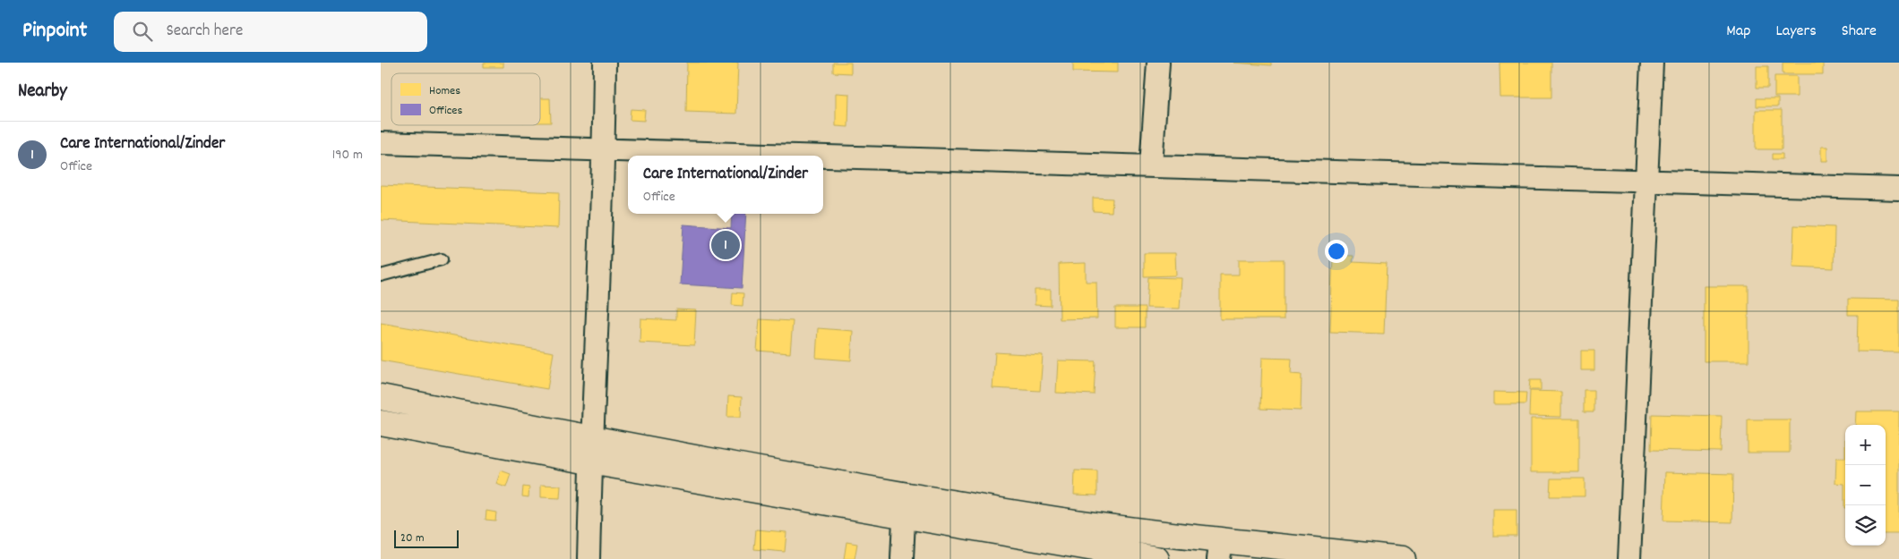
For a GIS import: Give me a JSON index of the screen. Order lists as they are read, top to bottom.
{
  "legend": ["Homes", "Offices"],
  "scale_bar": "20 m",
  "page": {
    "header": "Pinpoint",
    "search": "Search here",
    "nav": ["Map", "Layers", "Share"],
    "heading": "Nearby",
    "list": [
      {
        "mark": "1",
        "name": "Care International/Zinder",
        "note": "Office",
        "value": "190 m"
      }
    ],
    "popup": ["Care International/Zinder", "Office"],
    "pins": "1",
    "map_buttons": ["+", "−"],
    "scale": "20 m"
  }
}
